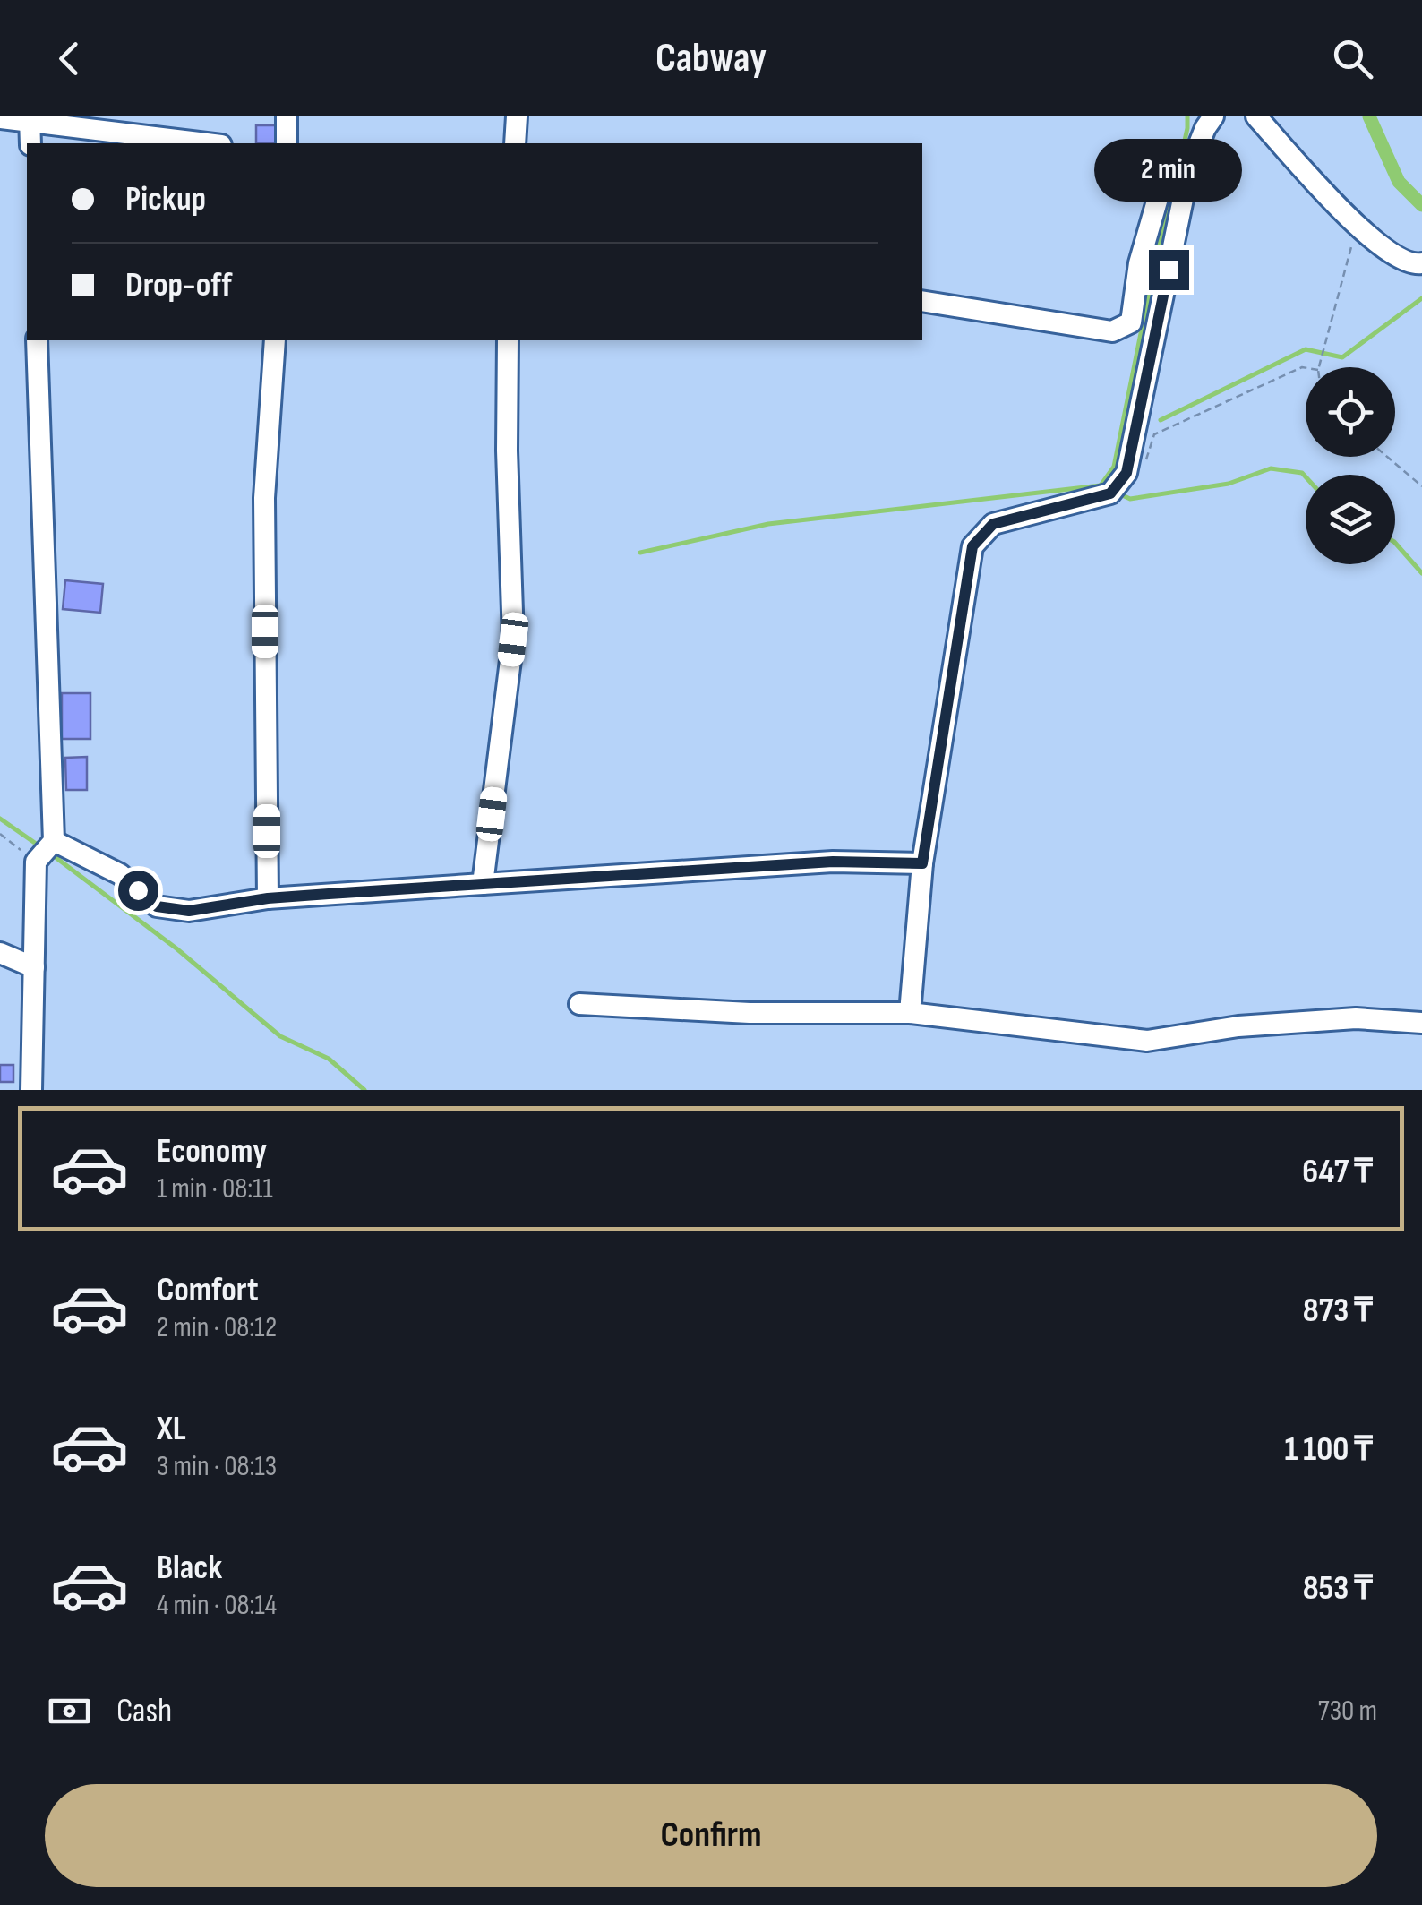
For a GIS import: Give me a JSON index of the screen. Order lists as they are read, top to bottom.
{
  "page": {
    "header": "Cabway",
    "bubble": "2 min",
    "banner": ["Pickup", "Drop-off"],
    "list": [
      {
        "name": "Economy",
        "note": "1 min · 08:11",
        "value": "647 ₸"
      },
      {
        "name": "Comfort",
        "note": "2 min · 08:12",
        "value": "873 ₸"
      },
      {
        "name": "XL",
        "note": "3 min · 08:13",
        "value": "1 100 ₸"
      },
      {
        "name": "Black",
        "note": "4 min · 08:14",
        "value": "853 ₸"
      }
    ],
    "pay": ["Cash", "730 m"],
    "buttons": "Confirm"
  }
}
